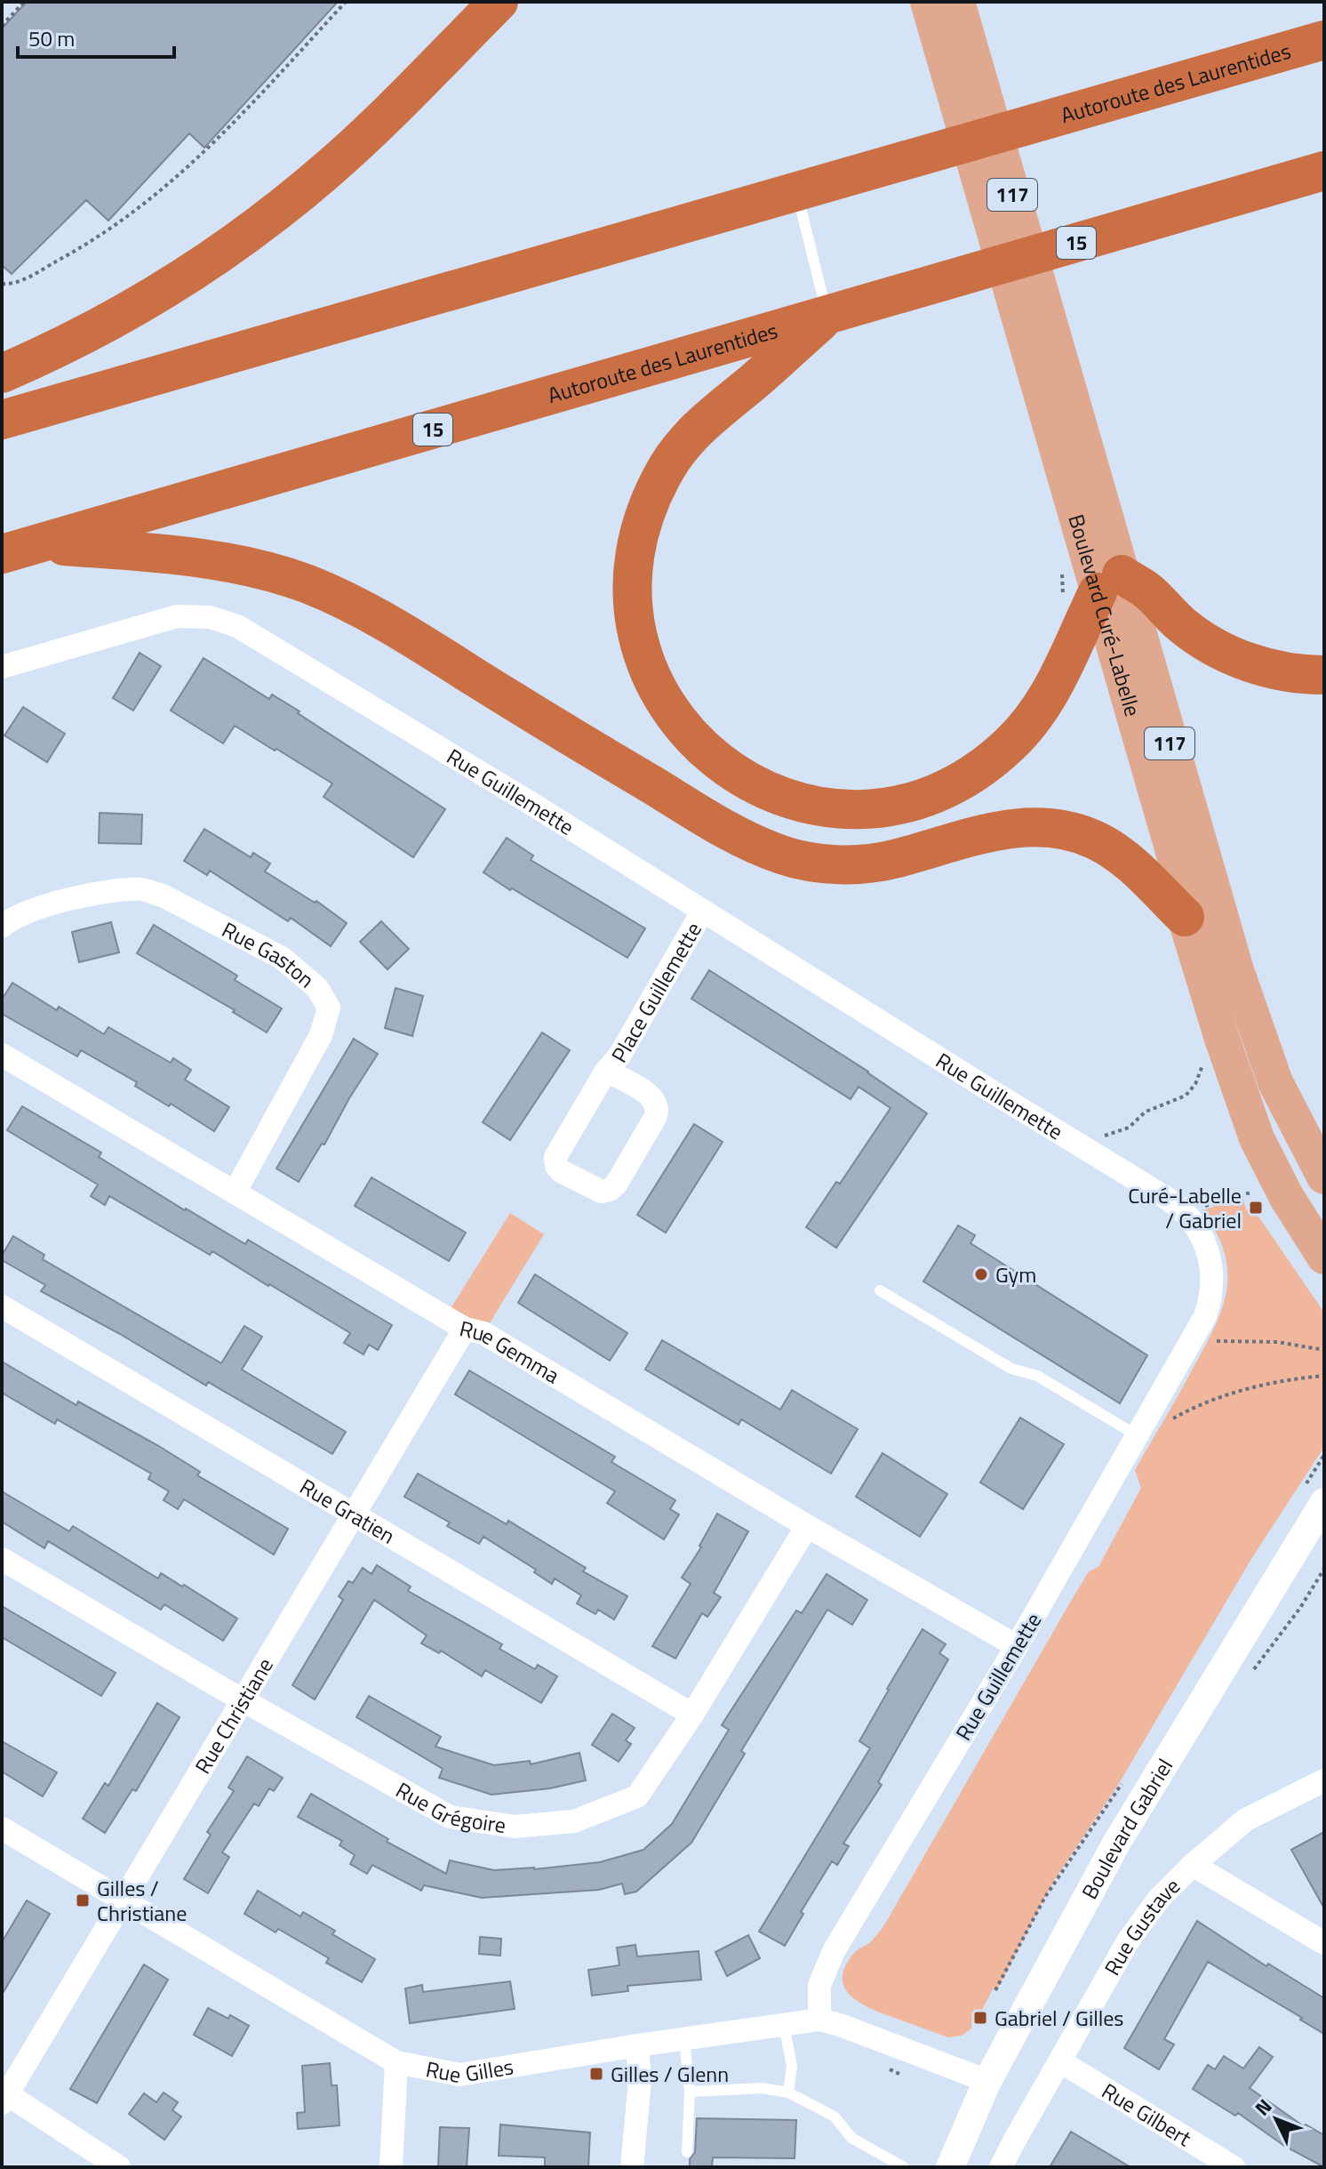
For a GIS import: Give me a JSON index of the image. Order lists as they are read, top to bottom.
{
  "streets": {
    "highway": ["Autoroute des Laurentides", "15"],
    "main road": ["117", "Boulevard Curé-Labelle"],
    "street": [
      "Rue Guillemette",
      "Rue Gaston",
      "Place Guillemette",
      "Rue Gemma",
      "Rue Gratien",
      "Rue Christiane",
      "Rue Grégoire",
      "Boulevard Gabriel",
      "Rue Gustave",
      "Rue Gilles",
      "Rue Gilbert"
    ]
  },
  "crossings": [
    ["Rue Guillemette", "Place Guillemette"],
    ["Rue Guillemette", "Rue Gemma"],
    ["Rue Guillemette", "Rue Gilles"],
    ["Rue Gaston", "Rue Gemma"],
    ["Rue Gemma", "Rue Christiane"],
    ["Rue Gemma", "Rue Grégoire"],
    ["Rue Gratien", "Rue Christiane"],
    ["Rue Gratien", "Rue Grégoire"],
    ["Rue Christiane", "Rue Grégoire"],
    ["Rue Christiane", "Rue Gilles"],
    ["Boulevard Gabriel", "Rue Gilles"],
    ["Rue Gustave", "Rue Gilbert"]
  ],
  "places": {
    "transit": [
      "Curé-Labelle / Gabriel",
      "Gilles / Christiane",
      "Gabriel / Gilles",
      "Gilles / Glenn"
    ],
    "other": ["Gym"]
  },
  "scale_bar": "50 m",
  "north": "top left"
}
